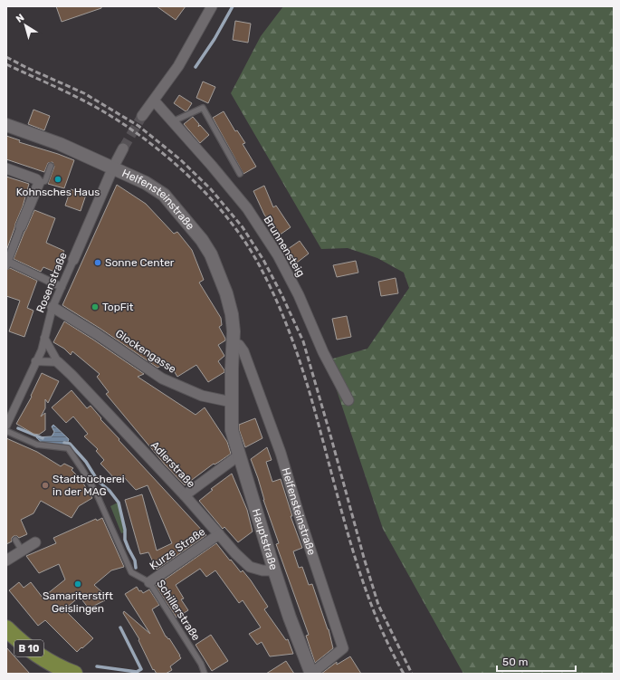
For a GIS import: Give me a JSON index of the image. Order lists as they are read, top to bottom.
{
  "streets": {
    "main road": ["B 10"],
    "street": [
      "Helfensteinstraße",
      "Brunnensteig",
      "Rosenstraße",
      "Glockengasse",
      "Adlerstraße",
      "Hauptstraße",
      "Kurze Straße"
    ],
    "lane": ["Schillerstraße"]
  },
  "crossings": [
    ["Helfensteinstraße", "Rosenstraße"],
    ["Helfensteinstraße", "Glockengasse"],
    ["Helfensteinstraße", "Hauptstraße"],
    ["Rosenstraße", "Glockengasse"],
    ["Glockengasse", "Hauptstraße"],
    ["Adlerstraße", "Hauptstraße"],
    ["Adlerstraße", "Kurze Straße"],
    ["Kurze Straße", "Schillerstraße"]
  ],
  "places": [
    "Kohnsches Haus",
    "Sonne Center",
    "TopFit",
    "Stadtbücherei in der MAG",
    "Samariterstift Geislingen"
  ],
  "scale_bar": "50 m",
  "north": "top left"
}
